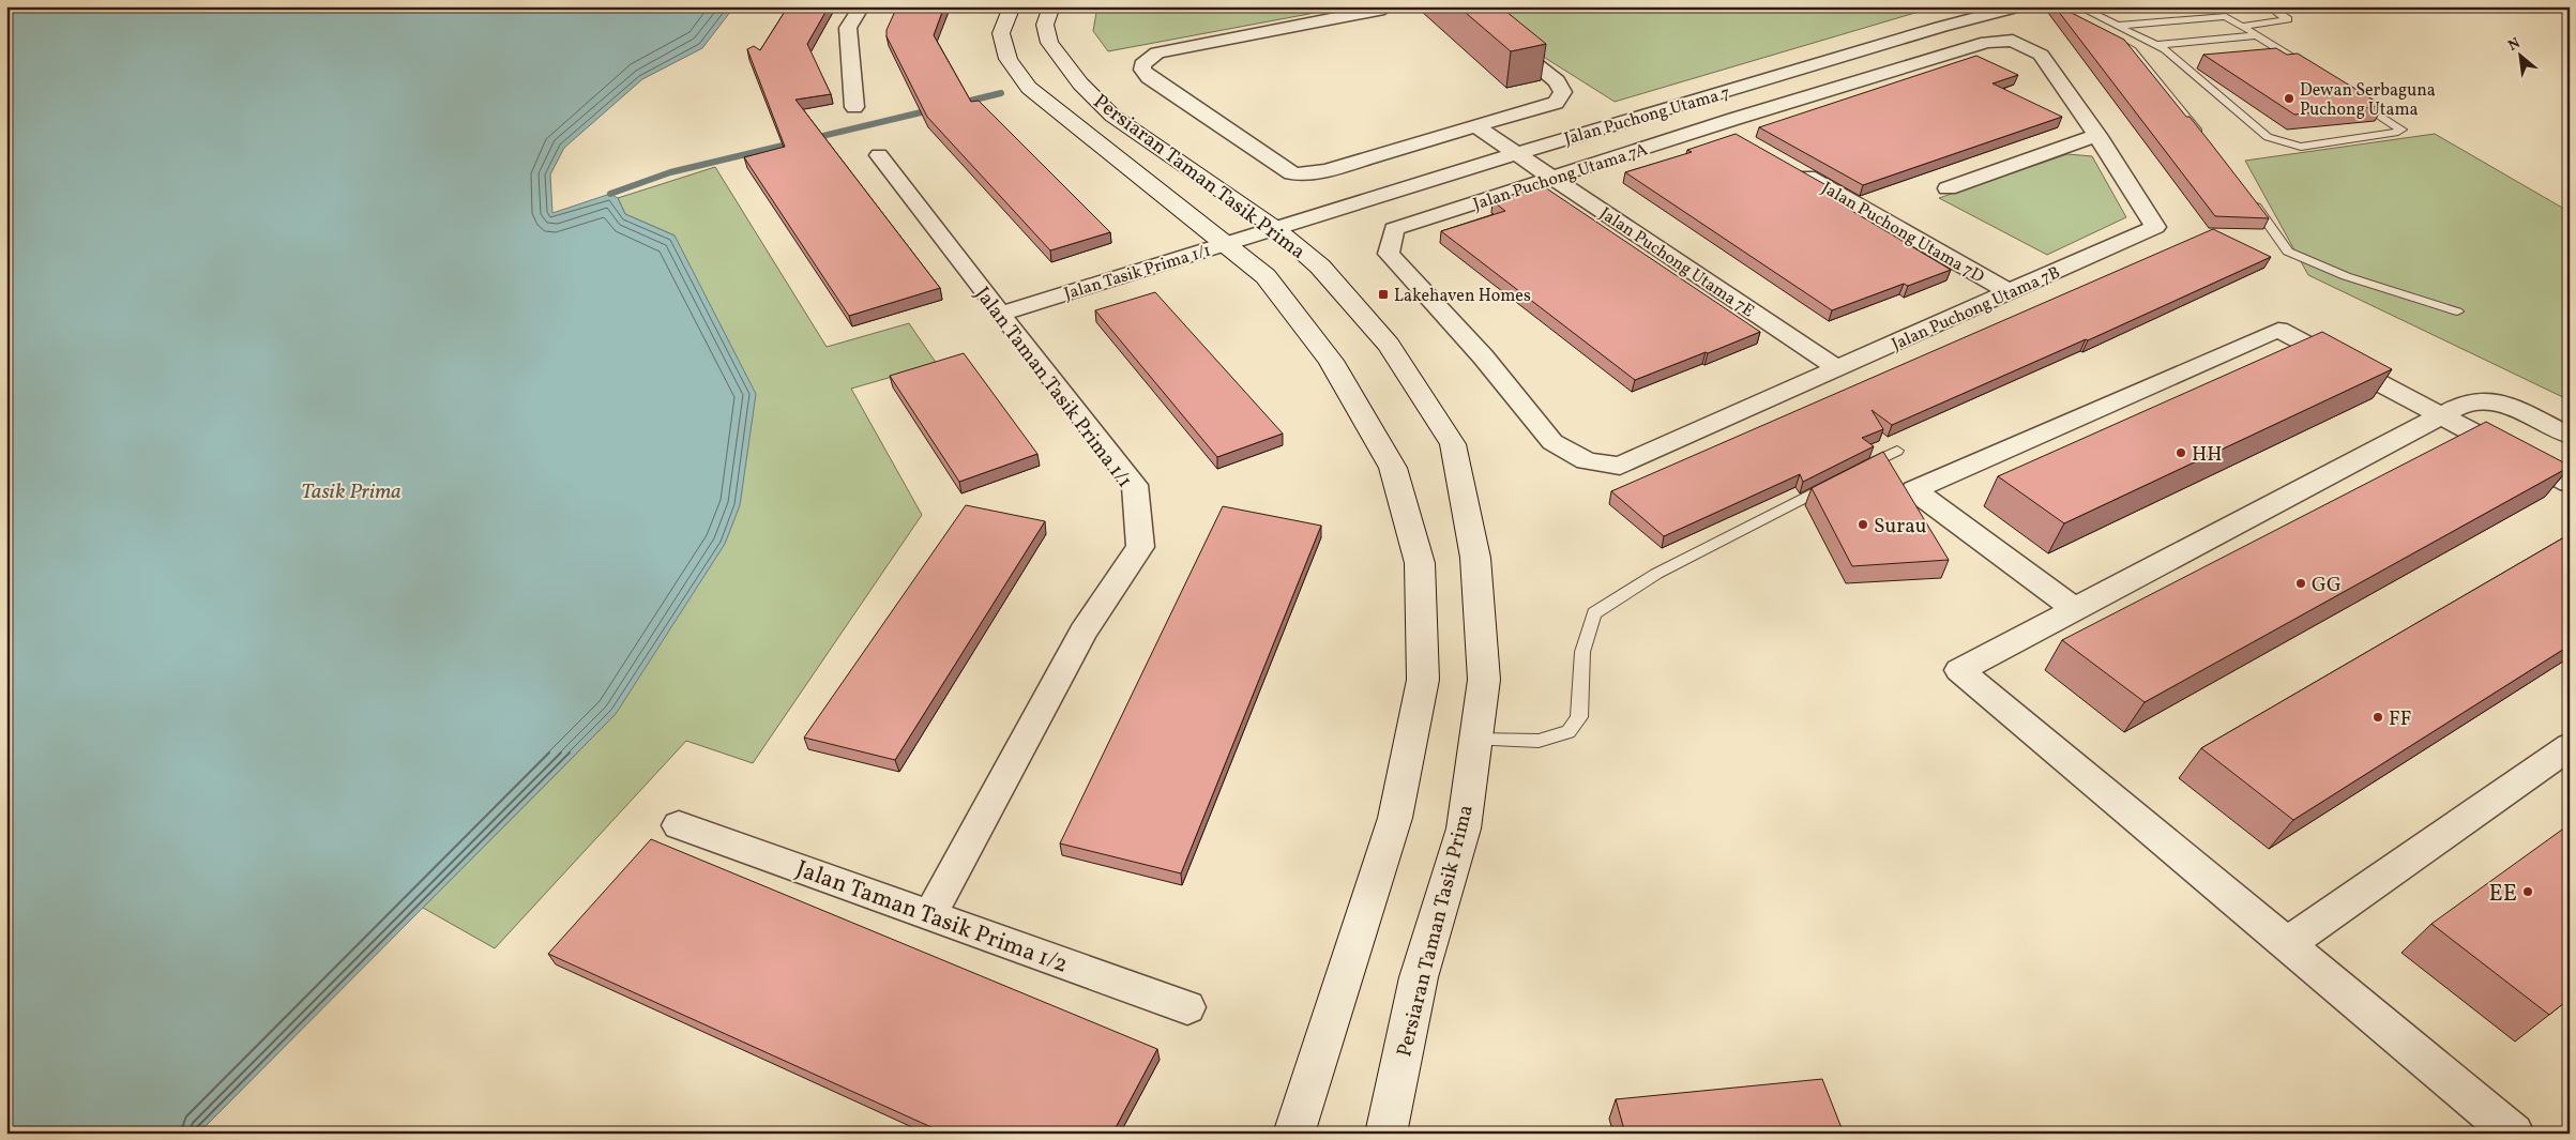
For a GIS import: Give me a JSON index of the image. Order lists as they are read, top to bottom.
{
  "streets": {
    "main road": ["Persiaran Taman Tasik Prima"],
    "street": [
      "Jalan Puchong Utama 7",
      "Jalan Puchong Utama 7A",
      "Jalan Puchong Utama 7D",
      "Jalan Puchong Utama 7E",
      "Jalan Tasik Prima 1/1",
      "Jalan Puchong Utama 7B",
      "Jalan Taman Tasik Prima 1/1",
      "Jalan Taman Tasik Prima 1/2"
    ]
  },
  "crossings": [
    ["Jalan Puchong Utama 7", "Persiaran Taman Tasik Prima"],
    ["Jalan Puchong Utama 7", "Jalan Puchong Utama 7E"],
    ["Jalan Puchong Utama 7", "Jalan Tasik Prima 1/1"],
    ["Persiaran Taman Tasik Prima", "Jalan Tasik Prima 1/1"],
    ["Jalan Puchong Utama 7A", "Jalan Puchong Utama 7E"],
    ["Jalan Puchong Utama 7A", "Jalan Puchong Utama 7B"],
    ["Jalan Puchong Utama 7D", "Jalan Puchong Utama 7B"],
    ["Jalan Puchong Utama 7E", "Jalan Puchong Utama 7B"],
    ["Jalan Tasik Prima 1/1", "Jalan Taman Tasik Prima 1/1"],
    ["Jalan Taman Tasik Prima 1/1", "Jalan Taman Tasik Prima 1/2"]
  ],
  "water": ["Tasik Prima"],
  "places": {
    "other": [
      "Dewan Serbaguna Puchong Utama",
      "HH",
      "Surau",
      "GG",
      "FF",
      "EE"
    ],
    "transit": ["Lakehaven Homes"]
  },
  "north": "top left"
}
